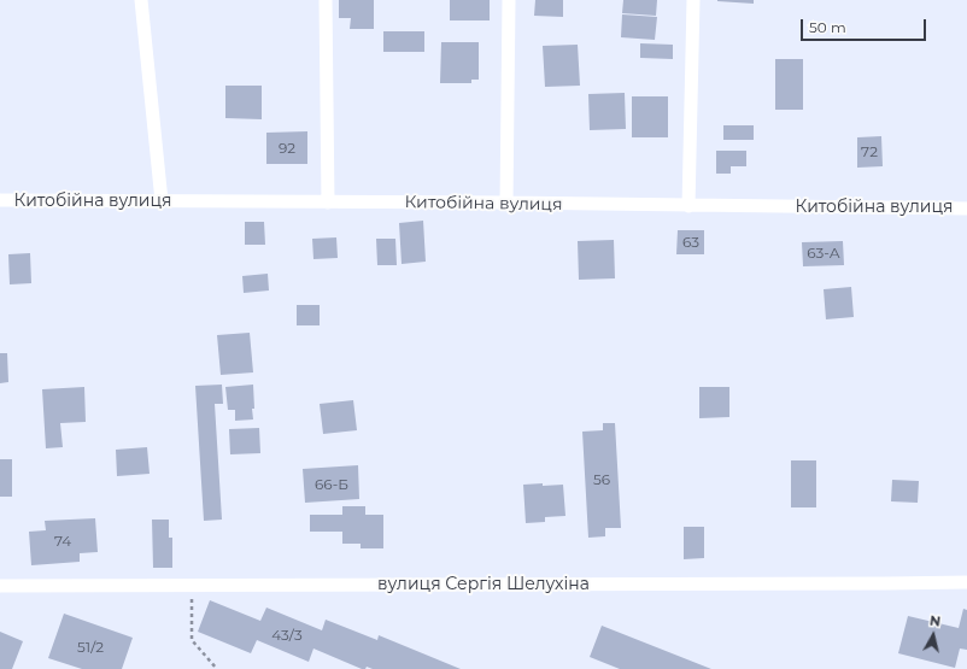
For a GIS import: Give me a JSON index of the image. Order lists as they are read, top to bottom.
{
  "streets": {
    "street": ["Китобійна вулиця", "вулиця Сергія Шелухіна"]
  },
  "house_numbers": [
    "92",
    "72",
    "63",
    "63-А",
    "56",
    "66-Б",
    "74",
    "43/3",
    "51/2"
  ],
  "scale_bar": "50 m",
  "north": "top"
}
